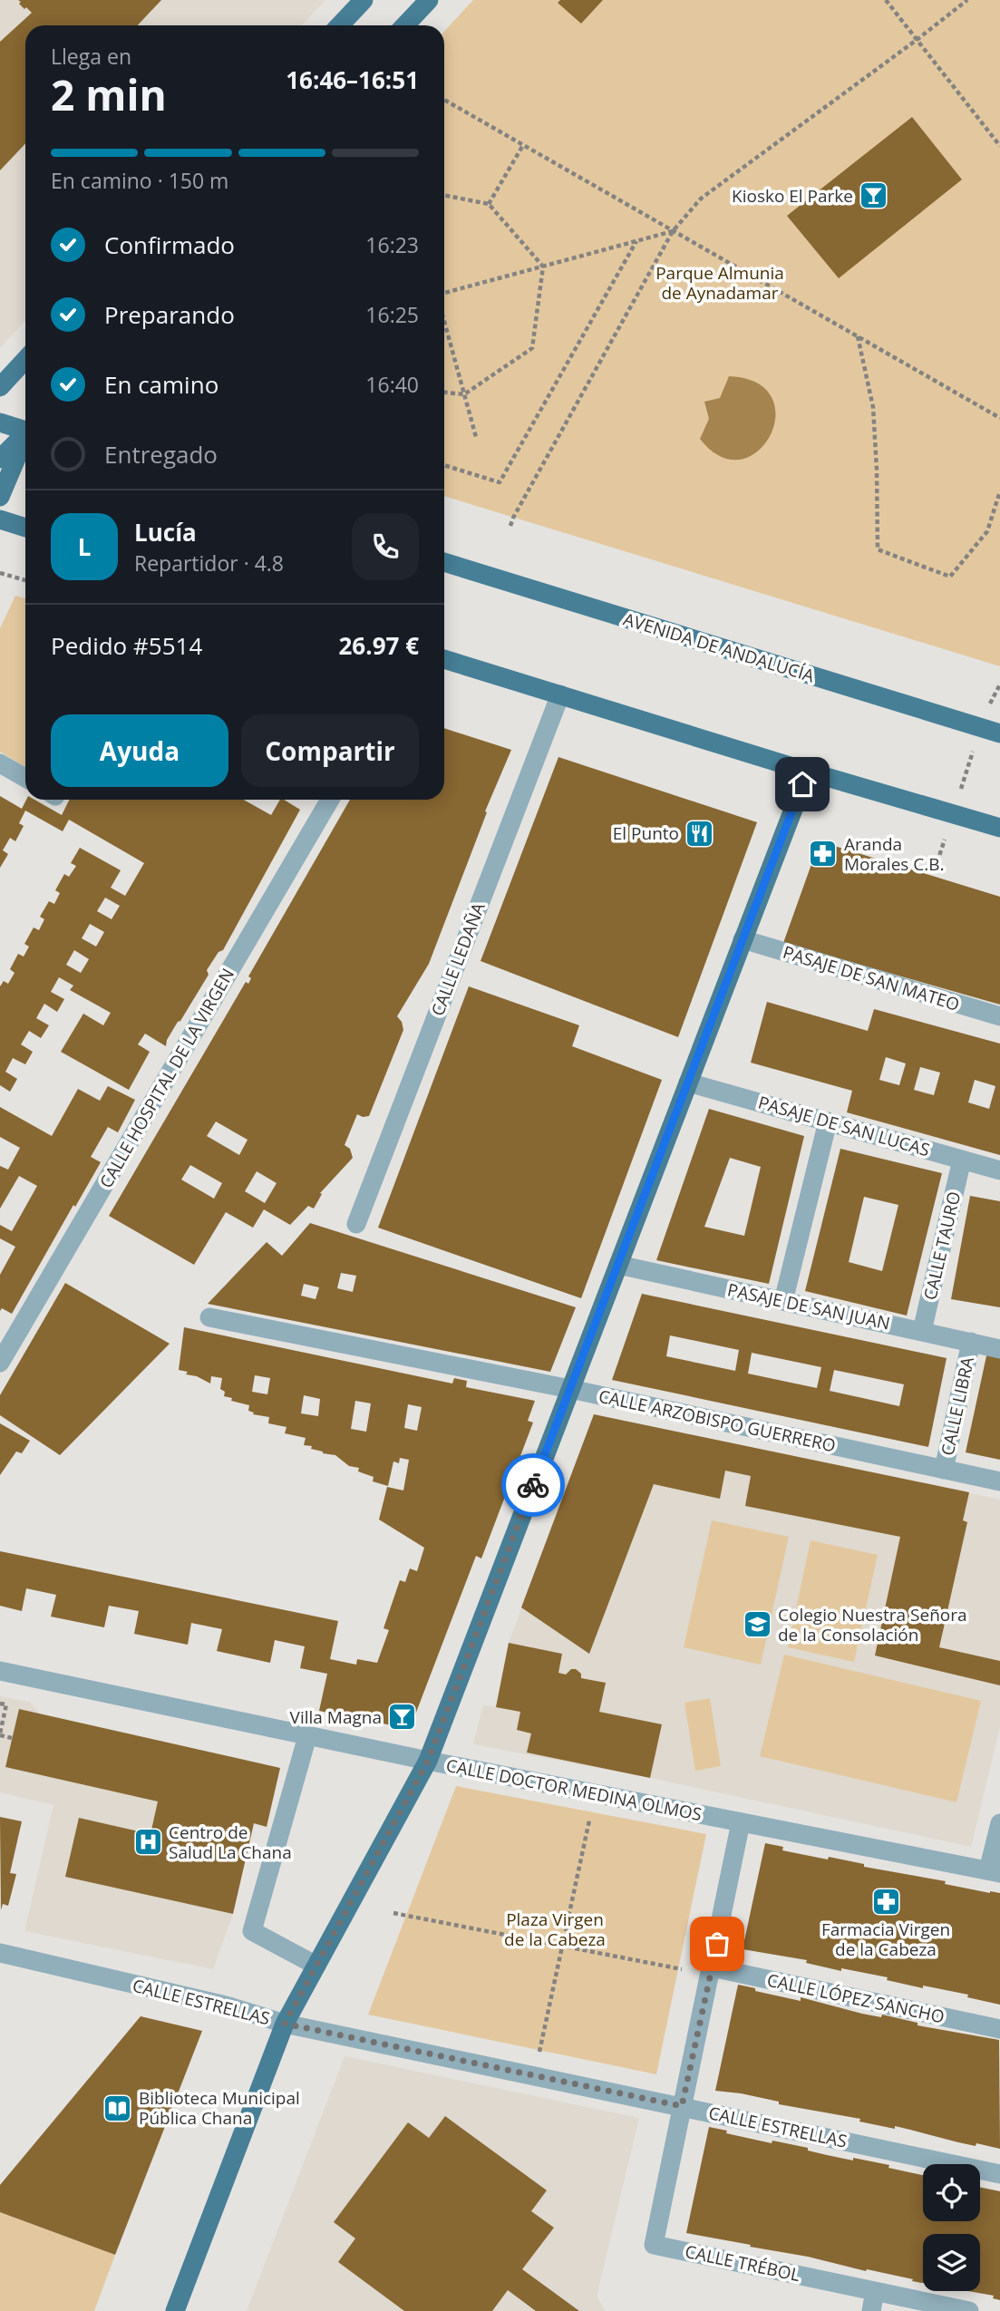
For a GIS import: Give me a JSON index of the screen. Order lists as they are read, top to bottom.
{
  "streets": {
    "main road": ["AVENIDA DE ANDALUCÍA"],
    "street": [
      "CALLE LEDAÑA",
      "PASAJE DE SAN MATEO",
      "CALLE HOSPITAL DE LA VIRGEN",
      "PASAJE DE SAN LUCAS",
      "CALLE TAURO",
      "PASAJE DE SAN JUAN",
      "CALLE LIBRA",
      "CALLE ARZOBISPO GUERRERO",
      "CALLE DOCTOR MEDINA OLMOS",
      "CALLE LÓPEZ SANCHO",
      "CALLE ESTRELLAS",
      "CALLE TRÉBOL"
    ]
  },
  "crossings": [
    ["PASAJE DE SAN LUCAS", "CALLE TAURO"],
    ["CALLE TAURO", "PASAJE DE SAN JUAN"],
    ["PASAJE DE SAN JUAN", "CALLE LIBRA"],
    ["CALLE LIBRA", "CALLE ARZOBISPO GUERRERO"],
    ["CALLE ESTRELLAS", "CALLE TRÉBOL"]
  ],
  "parks": ["Parque Almunia de Aynadamar", "Plaza Virgen de la Cabeza"],
  "places": {
    "bar": ["Kiosko El Parke", "Villa Magna"],
    "restaurant": ["El Punto"],
    "pharmacy": ["Aranda Morales C.B.", "Farmacia Virgen de la Cabeza"],
    "school or university": ["Colegio Nuestra Señora de la Consolación"],
    "hospital": ["Centro de Salud La Chana"],
    "library": ["Biblioteca Municipal Pública Chana"]
  },
  "page": {
    "heading": ["2 min", "Llega en", "16:46–16:51"],
    "panel": [
      "Lucía",
      "Repartidor · 4.8",
      "Pedido #5514",
      "26.97 €"
    ],
    "bar": "En camino · 150 m",
    "list": [
      ["Confirmado", "16:23"],
      ["Preparando", "16:25"],
      ["En camino", "16:40"],
      "Entregado"
    ],
    "round": "L",
    "buttons": ["Ayuda", "Compartir"]
  }
}
